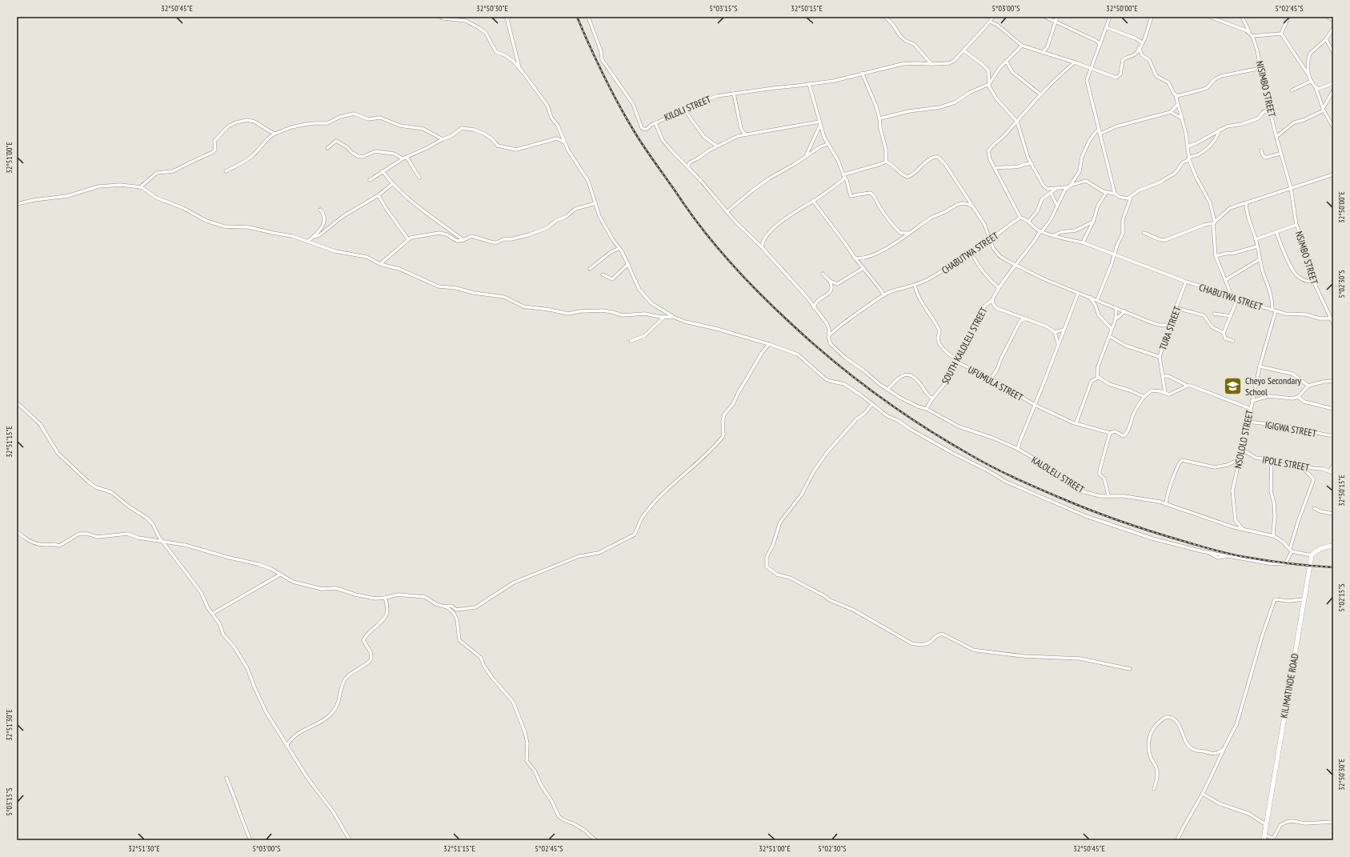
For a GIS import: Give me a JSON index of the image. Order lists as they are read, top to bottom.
{
  "streets": {
    "main road": ["KILIMATINDE ROAD"],
    "street": [
      "NISIMBO STREET",
      "KILOLI STREET",
      "CHABUTWA STREET",
      "NSIMBO STREET",
      "TURA STREET",
      "SOUTH KALOLELI STREET",
      "UFUMULA STREET",
      "IGIGWA STREET",
      "NSOLOLO STREET",
      "IPOLE STREET",
      "KALOLELI STREET"
    ]
  },
  "crossings": [
    ["NISIMBO STREET", "NSIMBO STREET"],
    ["KILOLI STREET", "CHABUTWA STREET"],
    ["CHABUTWA STREET", "NSIMBO STREET"],
    ["CHABUTWA STREET", "TURA STREET"],
    ["CHABUTWA STREET", "SOUTH KALOLELI STREET"],
    ["CHABUTWA STREET", "UFUMULA STREET"],
    ["CHABUTWA STREET", "NSOLOLO STREET"],
    ["SOUTH KALOLELI STREET", "UFUMULA STREET"],
    ["IGIGWA STREET", "NSOLOLO STREET"],
    ["NSOLOLO STREET", "IPOLE STREET"],
    ["NSOLOLO STREET", "KALOLELI STREET"],
    ["KALOLELI STREET", "KILIMATINDE ROAD"]
  ],
  "places": {
    "school or university": ["Cheyo Secondary School"]
  },
  "coordinates": [
    "32°50'45\"E",
    "32°50'30\"E",
    "5°03'15\"S",
    "32°50'15\"E",
    "5°03'00\"S",
    "32°50'00\"E",
    "5°02'45\"S",
    "32°51'00\"E",
    "5°02'30\"S",
    "32°51'15\"E",
    "5°02'15\"S",
    "32°51'30\"E"
  ]
}
